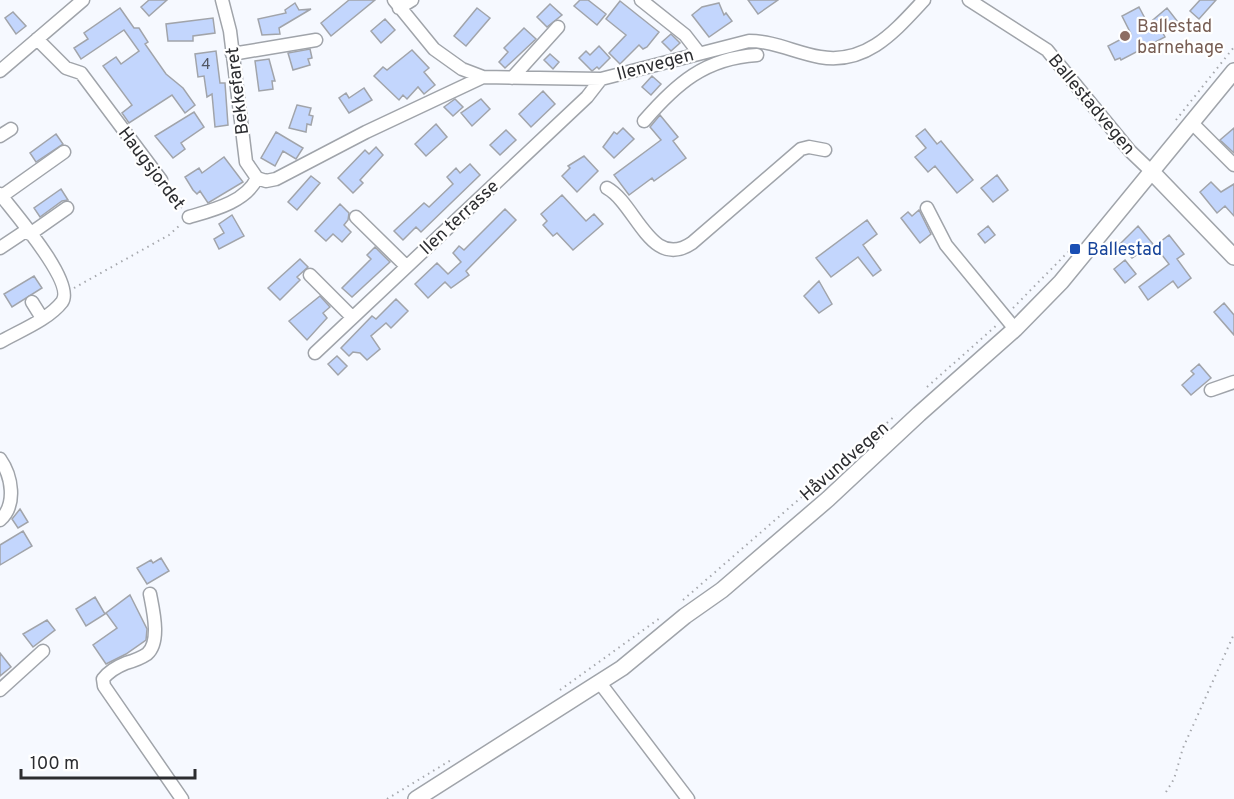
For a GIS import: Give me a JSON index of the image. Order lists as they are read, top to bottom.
{
  "streets": {
    "main road": ["Håvundvegen"],
    "street": [
      "Ilenvegen",
      "Bekkefaret",
      "Ballestadvegen",
      "Haugsjordet",
      "Ilen terrasse"
    ]
  },
  "crossings": [
    ["Ilenvegen", "Ilen terrasse"],
    ["Bekkefaret", "Haugsjordet"],
    ["Ballestadvegen", "Håvundvegen"]
  ],
  "places": {
    "other": ["Ballestad barnehage"],
    "transit": ["Ballestad"]
  },
  "house_numbers": ["4"],
  "scale_bar": "100 m"
}
